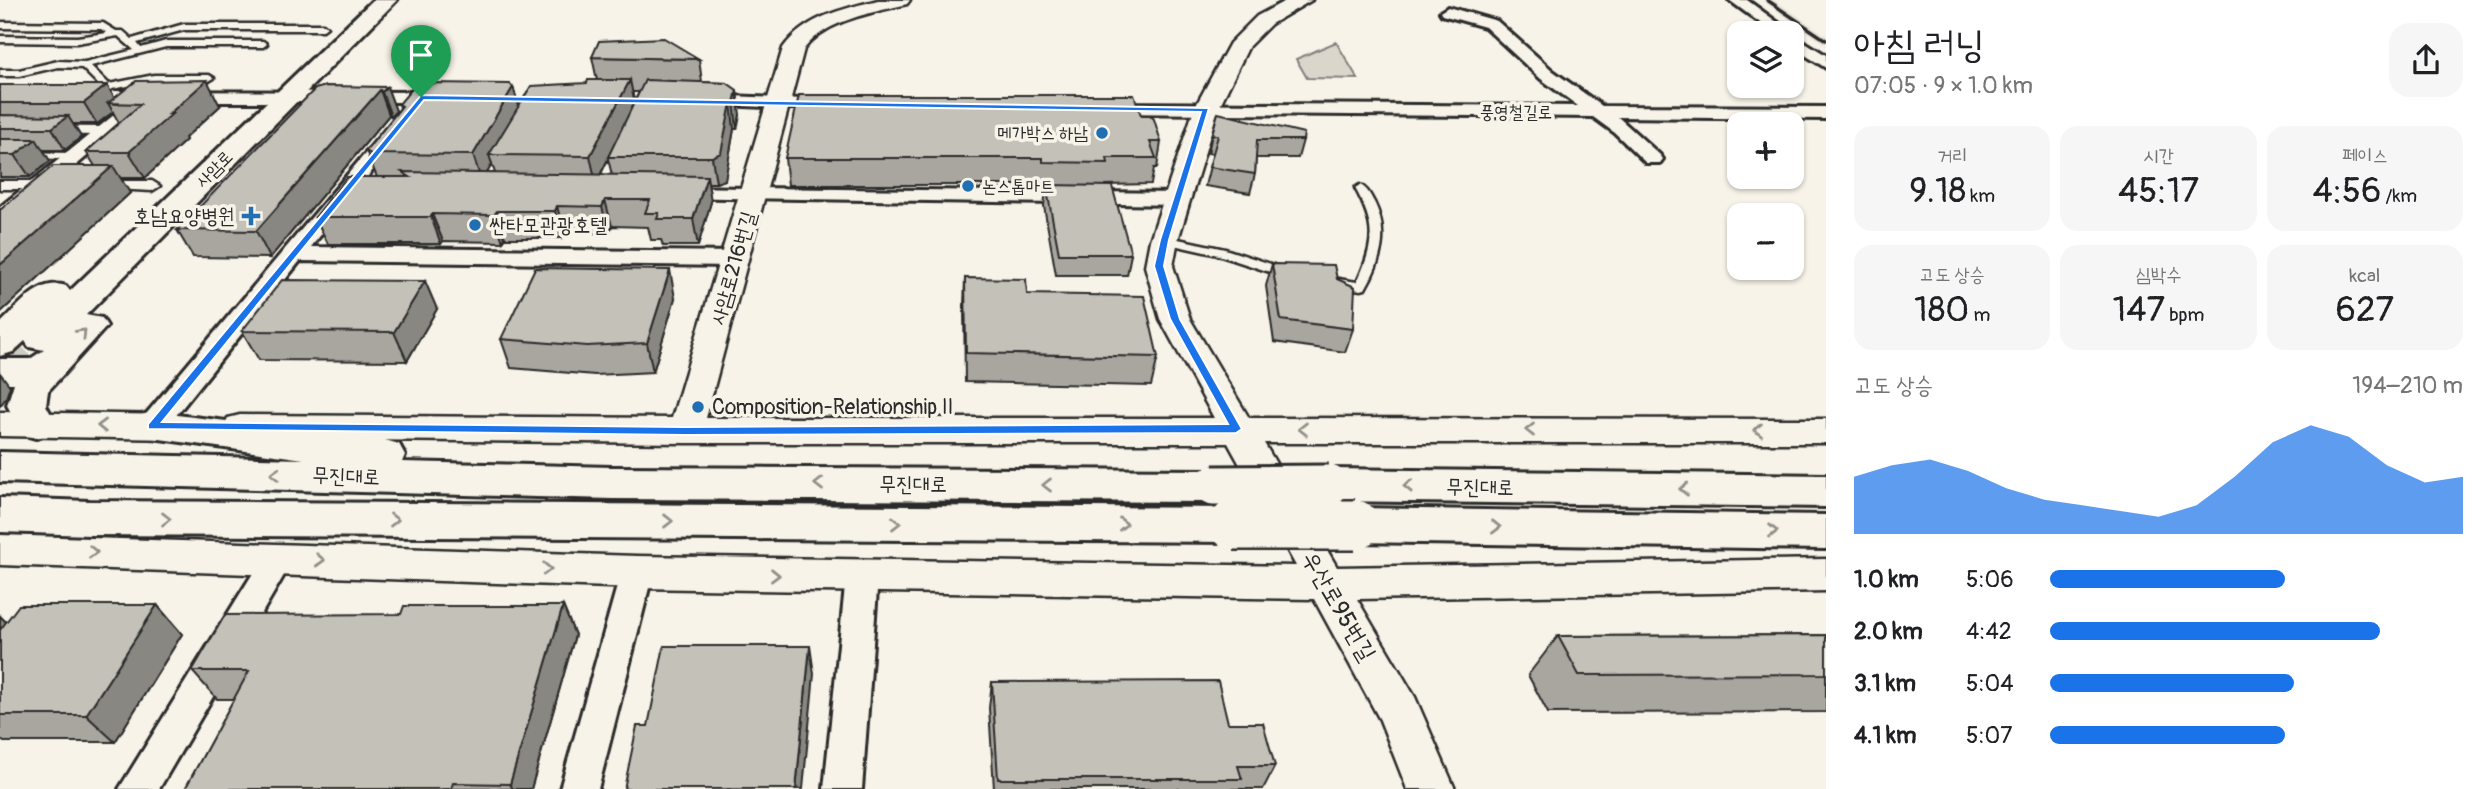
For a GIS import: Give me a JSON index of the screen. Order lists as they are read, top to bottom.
{
  "streets": {
    "main road": ["무진대로"],
    "street": ["풍영철길로", "사암로216번길", "우산로95번길"]
  },
  "places": {
    "other": [
      "메가박스 하남",
      "논스톱마트",
      "싼타모관광호텔",
      "Composition-Relationship II"
    ],
    "health": ["호남요양병원"]
  },
  "page": {
    "heading": ["아침 러닝", "07:05 · 9 × 1.0 km"],
    "map_buttons": ["+", "−"],
    "stats": [
      ["거리", "9.18 km"],
      ["시간", "45:17"],
      ["페이스", "4:56 /km"],
      ["고도 상승", "180 m"],
      ["심박수", "147 bpm"],
      ["kcal", "627"]
    ],
    "chart": ["고도 상승", "194–210 m"],
    "list": [
      {
        "name": "1.0 km",
        "note": "5:06"
      },
      {
        "name": "2.0 km",
        "note": "4:42"
      },
      {
        "name": "3.1 km",
        "note": "5:04"
      },
      {
        "name": "4.1 km",
        "note": "5:07"
      }
    ]
  }
}
